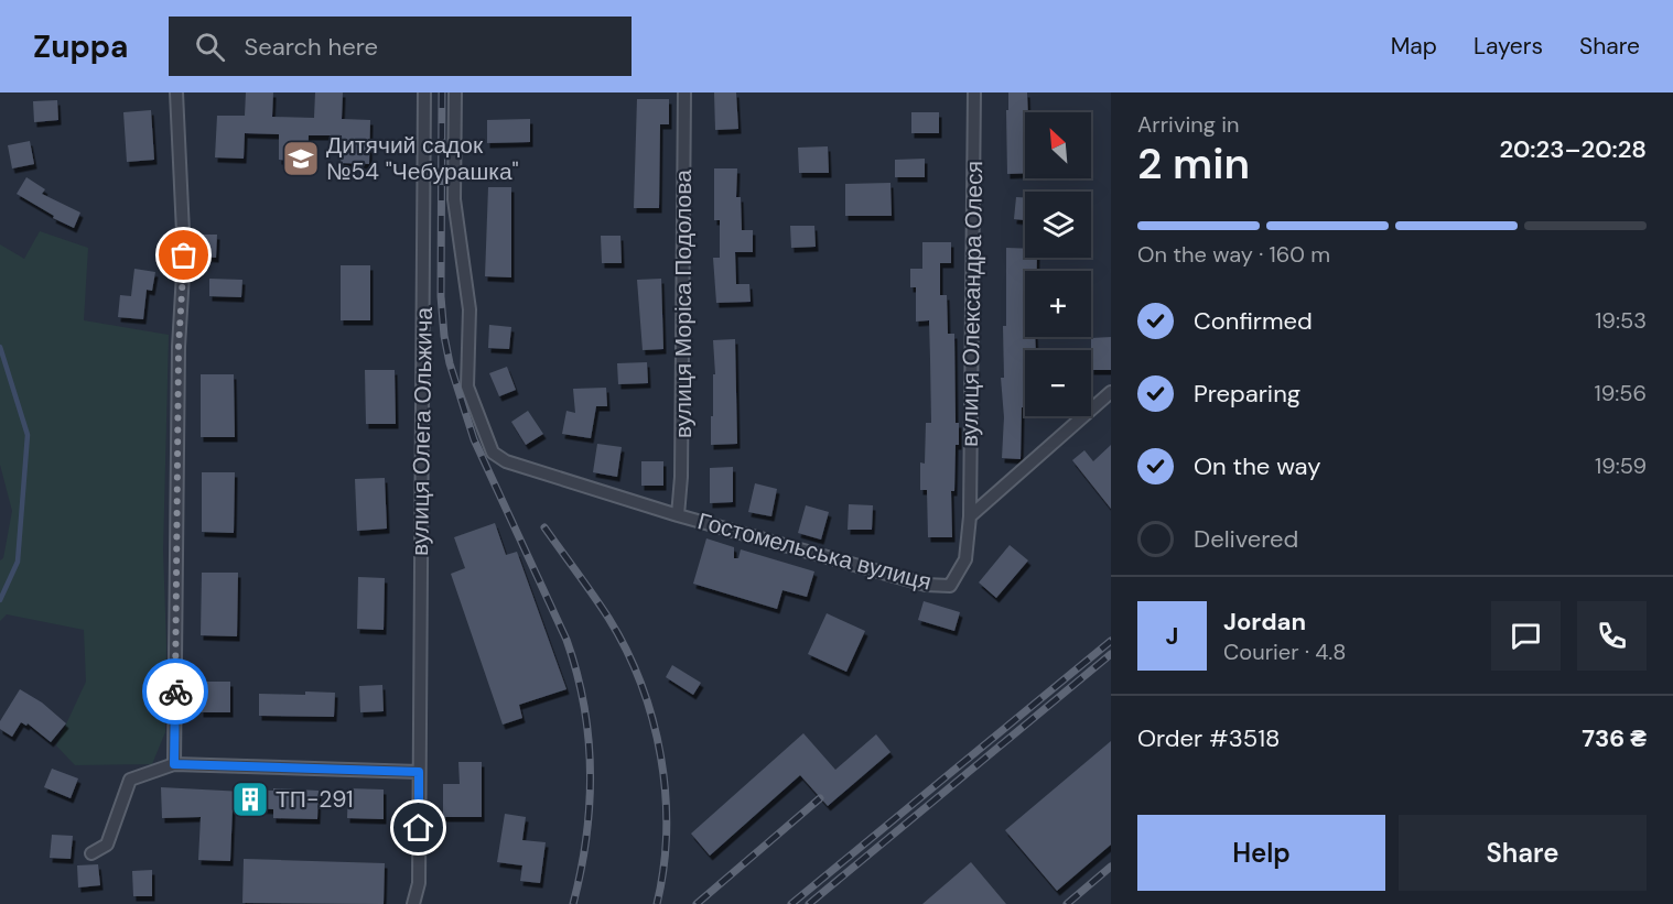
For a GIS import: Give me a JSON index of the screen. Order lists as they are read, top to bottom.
{
  "streets": {
    "street": [
      "вулиця Моріса Подолова",
      "вулиця Олександра Олеся",
      "вулиця Олега Ольжича",
      "Гостомельська вулиця"
    ]
  },
  "crossings": [
    ["вулиця Моріса Подолова", "Гостомельська вулиця"],
    ["вулиця Олександра Олеся", "Гостомельська вулиця"],
    ["вулиця Олега Ольжича", "Гостомельська вулиця"]
  ],
  "places": {
    "school or university": ["Дитячий садок №54 \"Чебурашка\""],
    "building": ["ТП-291"]
  },
  "north": "top left",
  "page": {
    "header": "Zuppa",
    "search": "Search here",
    "nav": ["Map", "Layers", "Share"],
    "heading": ["2 min", "Arriving in", "20:23–20:28"],
    "panel": [
      "Jordan",
      "Courier · 4.8",
      "Order #3518",
      "736 ₴"
    ],
    "map_buttons": ["+", "−"],
    "bar": "On the way · 160 m",
    "list": [
      ["Confirmed", "19:53"],
      ["Preparing", "19:56"],
      ["On the way", "19:59"],
      "Delivered"
    ],
    "round": "J",
    "buttons": ["Help", "Share"]
  }
}
